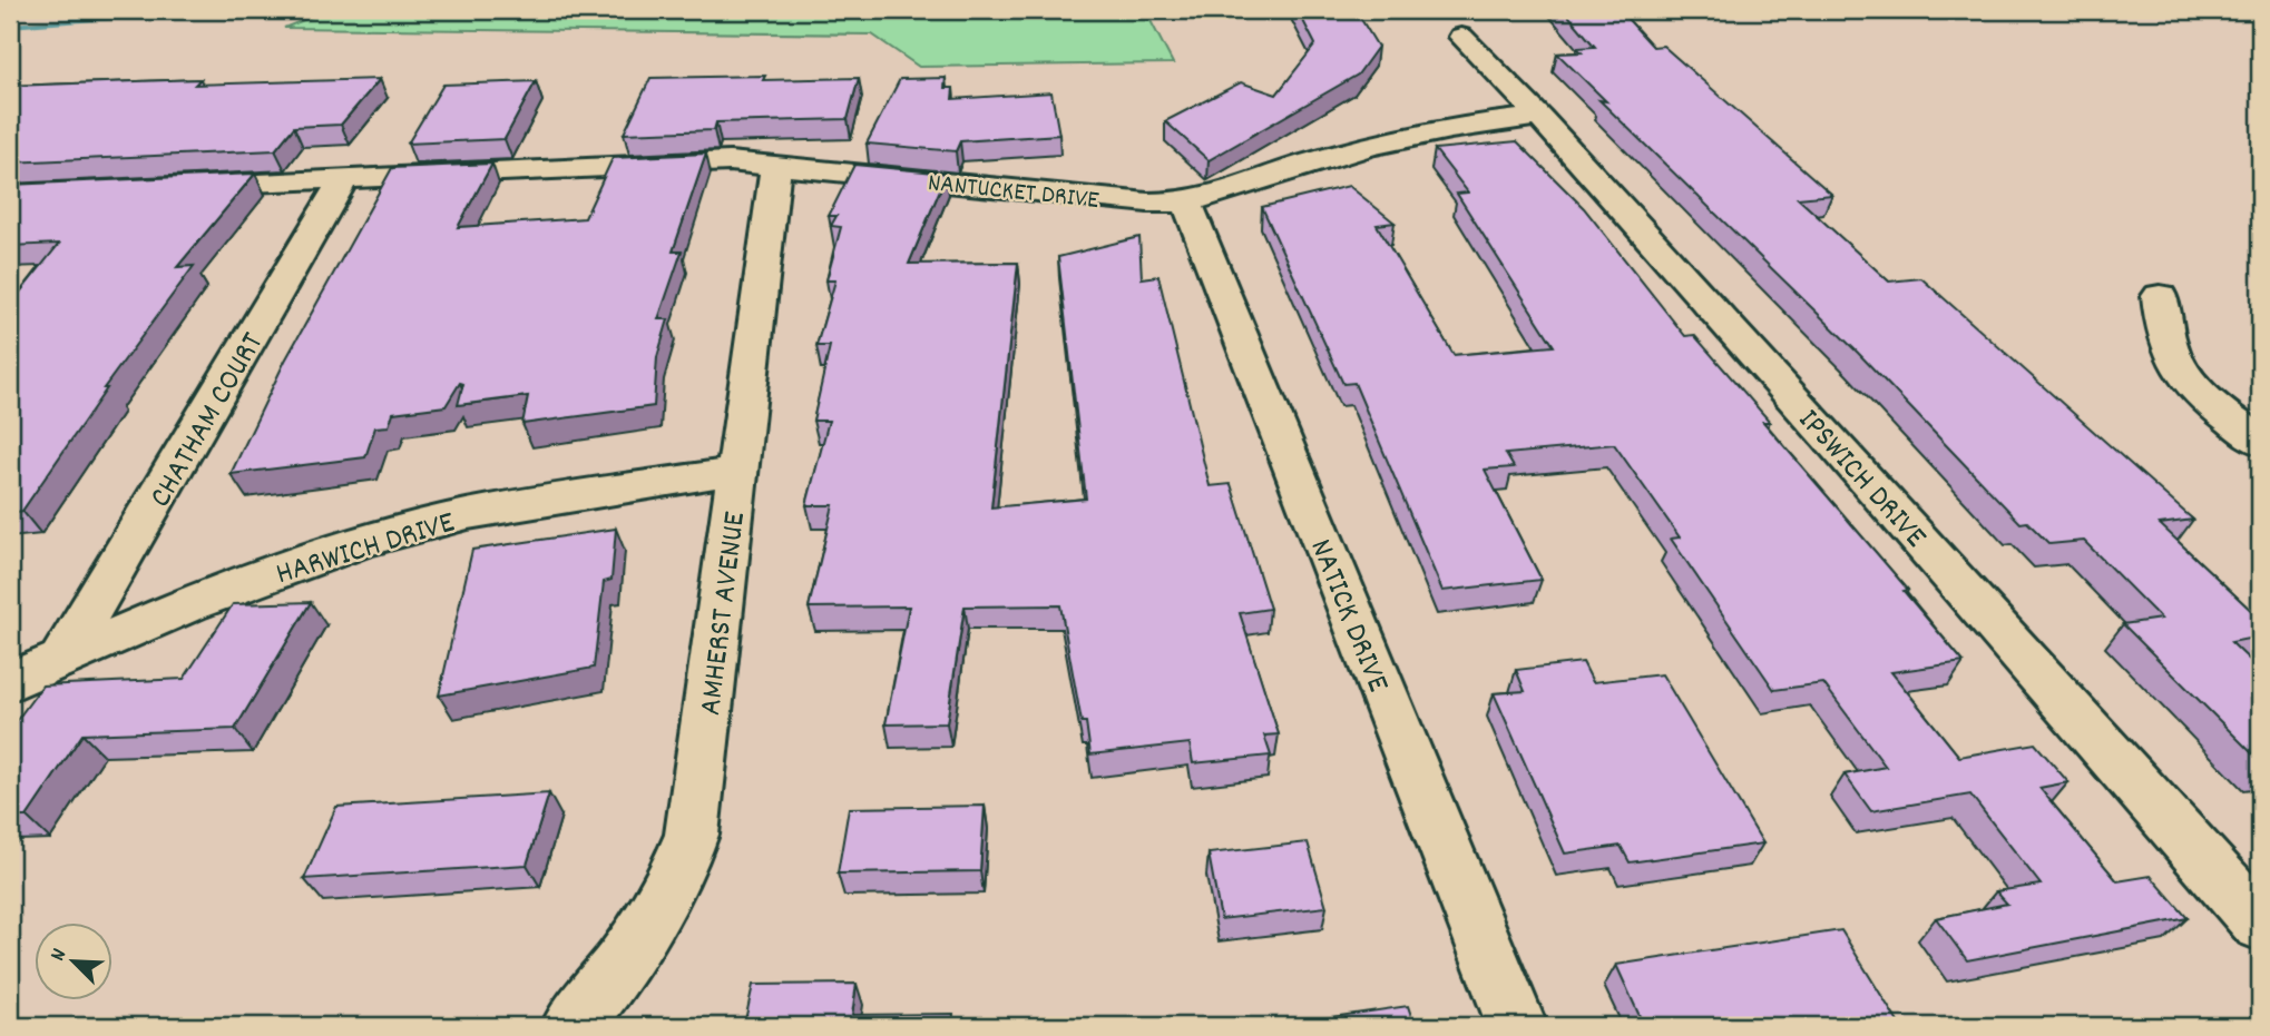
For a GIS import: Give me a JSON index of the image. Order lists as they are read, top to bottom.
{
  "streets": {
    "street": [
      "NANTUCKET DRIVE",
      "CHATHAM COURT",
      "IPSWICH DRIVE",
      "HARWICH DRIVE",
      "AMHERST AVENUE",
      "NATICK DRIVE"
    ]
  },
  "crossings": [
    ["NANTUCKET DRIVE", "CHATHAM COURT"],
    ["NANTUCKET DRIVE", "IPSWICH DRIVE"],
    ["NANTUCKET DRIVE", "AMHERST AVENUE"],
    ["NANTUCKET DRIVE", "NATICK DRIVE"],
    ["CHATHAM COURT", "HARWICH DRIVE"],
    ["HARWICH DRIVE", "AMHERST AVENUE"]
  ],
  "north": "top left"
}
